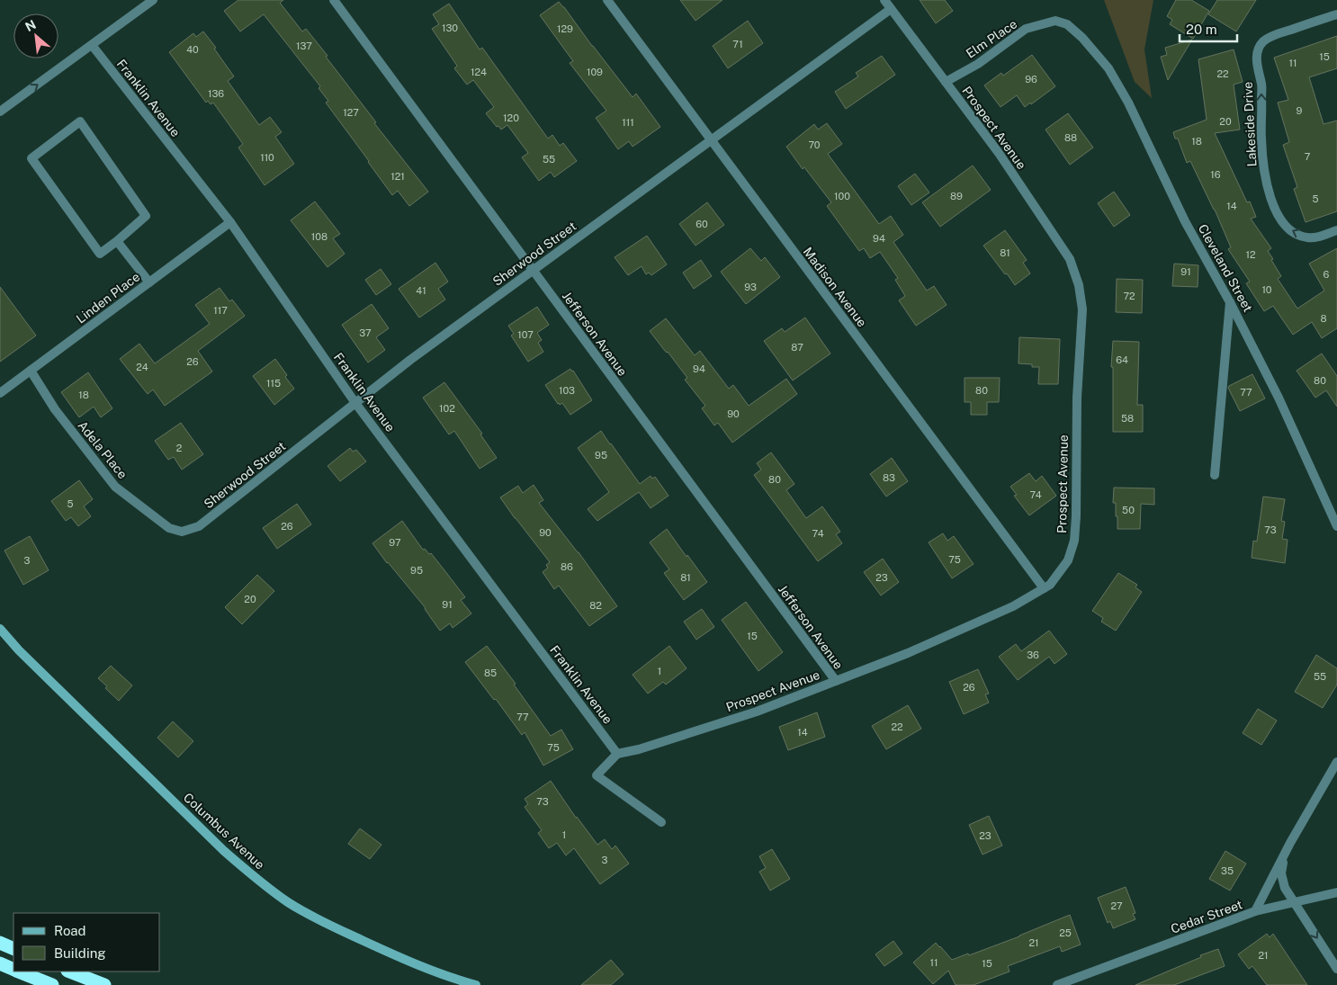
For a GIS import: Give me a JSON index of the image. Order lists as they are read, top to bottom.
{
  "streets": {
    "street": [
      "Elm Place",
      "Franklin Avenue",
      "Lakeside Drive",
      "Prospect Avenue",
      "Sherwood Street",
      "Cleveland Street",
      "Madison Avenue",
      "Linden Place",
      "Jefferson Avenue",
      "Adela Place",
      "Columbus Avenue",
      "Cedar Street"
    ]
  },
  "crossings": [
    ["Elm Place", "Prospect Avenue"],
    ["Elm Place", "Cleveland Street"],
    ["Franklin Avenue", "Prospect Avenue"],
    ["Franklin Avenue", "Sherwood Street"],
    ["Franklin Avenue", "Linden Place"],
    ["Prospect Avenue", "Sherwood Street"],
    ["Prospect Avenue", "Madison Avenue"],
    ["Prospect Avenue", "Jefferson Avenue"],
    ["Sherwood Street", "Madison Avenue"],
    ["Sherwood Street", "Jefferson Avenue"],
    ["Sherwood Street", "Adela Place"],
    ["Linden Place", "Adela Place"]
  ],
  "house_numbers": [
    "130",
    "129",
    "71",
    "137",
    "40",
    "15",
    "11",
    "124",
    "109",
    "22",
    "96",
    "136",
    "9",
    "127",
    "120",
    "20",
    "111",
    "88",
    "18",
    "70",
    "7",
    "110",
    "55",
    "16",
    "121",
    "100",
    "89",
    "5",
    "14",
    "60",
    "108",
    "94",
    "81",
    "12",
    "91",
    "6",
    "93",
    "10",
    "41",
    "72",
    "117",
    "8",
    "37",
    "107",
    "87",
    "64",
    "26",
    "24",
    "94",
    "80",
    "115",
    "103",
    "80",
    "77",
    "18",
    "102",
    "90",
    "58",
    "2",
    "95",
    "83",
    "80",
    "74",
    "5",
    "50",
    "26",
    "73",
    "90",
    "74",
    "97",
    "75",
    "3",
    "86",
    "95",
    "81",
    "23",
    "20",
    "91",
    "82",
    "15",
    "36",
    "1",
    "85",
    "55",
    "26",
    "77",
    "22",
    "14",
    "75",
    "73",
    "1",
    "23",
    "3",
    "35",
    "27",
    "25",
    "21",
    "21",
    "11",
    "15"
  ],
  "legend": ["Road", "Building"],
  "scale_bar": "20 m",
  "north": "top left"
}
